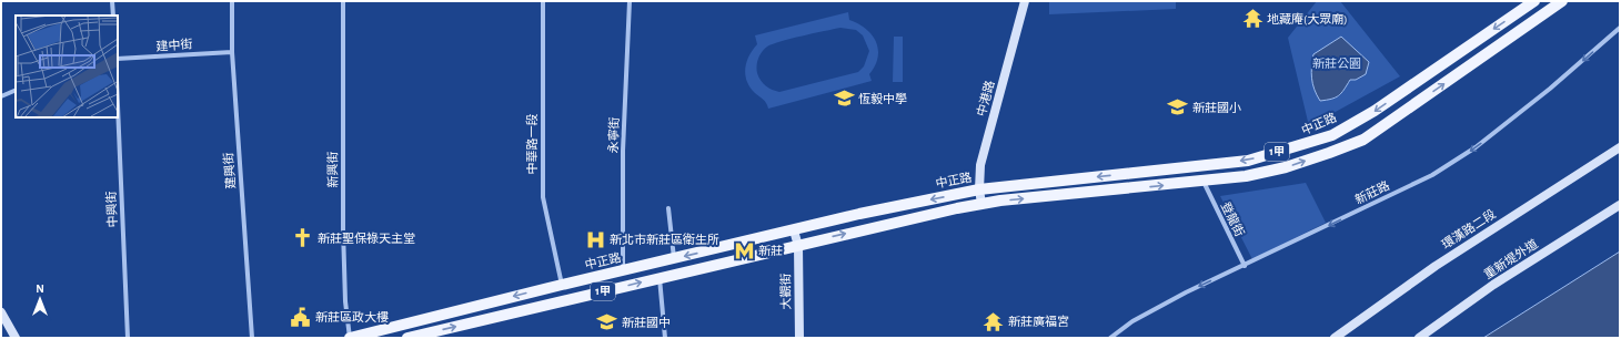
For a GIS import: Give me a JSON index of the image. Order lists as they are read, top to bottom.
{
  "streets": {
    "main road": ["中正路", "1甲"],
    "street": [
      "建中街",
      "中港路",
      "永寧街",
      "中華路一段",
      "新興街",
      "建興街",
      "新莊路",
      "中興街",
      "登龍街",
      "環漢路二段",
      "重新堤外道",
      "大觀街"
    ]
  },
  "crossings": [
    ["建中街", "建興街"],
    ["中港路", "中正路"],
    ["中港路", "1甲"],
    ["中正路", "永寧街"],
    ["中正路", "中華路一段"],
    ["中正路", "新興街"],
    ["中正路", "大觀街"],
    ["1甲", "登龍街"],
    ["1甲", "大觀街"],
    ["新莊路", "登龍街"]
  ],
  "one_way": ["新莊路"],
  "parks": ["新莊公園"],
  "places": {
    "temple": ["地藏庵(大眾廟)", "新莊廣福宮"],
    "school or university": ["恆毅中學", "新莊國小", "新莊國中"],
    "church": ["新莊聖保祿天主堂"],
    "hospital": ["新北市新莊區衛生所"],
    "metro station": ["新莊"],
    "public building": ["新莊區政大樓"]
  },
  "north": "top"
}
